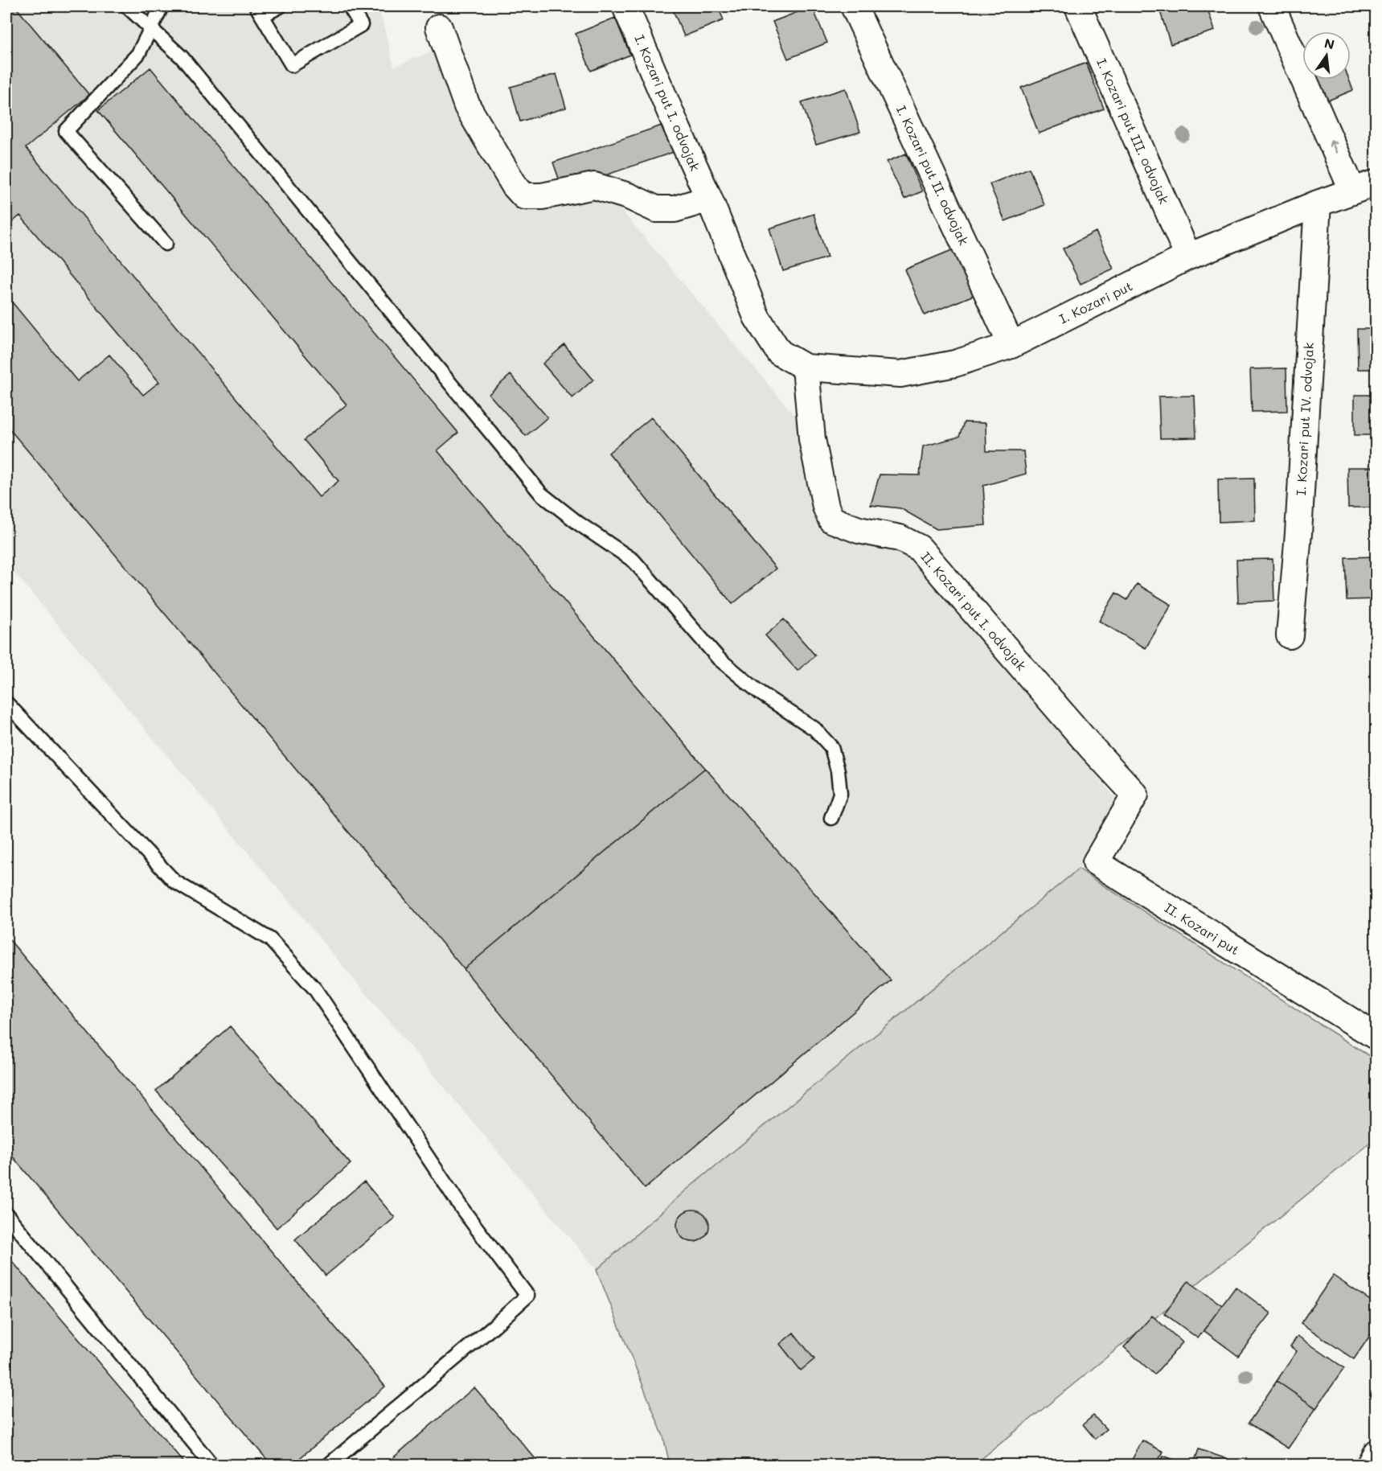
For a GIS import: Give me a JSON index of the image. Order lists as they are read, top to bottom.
{
  "streets": {
    "street": [
      "I. Kozari put I. odvojak",
      "I. Kozari put III. odvojak",
      "I. Kozari put II. odvojak",
      "I. Kozari put",
      "I. Kozari put IV. odvojak",
      "II. Kozari put I. odvojak",
      "II. Kozari put"
    ]
  },
  "crossings": [
    ["I. Kozari put I. odvojak", "I. Kozari put"],
    ["I. Kozari put I. odvojak", "II. Kozari put I. odvojak"],
    ["I. Kozari put III. odvojak", "I. Kozari put"],
    ["I. Kozari put II. odvojak", "I. Kozari put"],
    ["I. Kozari put", "I. Kozari put IV. odvojak"],
    ["I. Kozari put", "II. Kozari put I. odvojak"],
    ["II. Kozari put I. odvojak", "II. Kozari put"]
  ],
  "north": "top"
}
